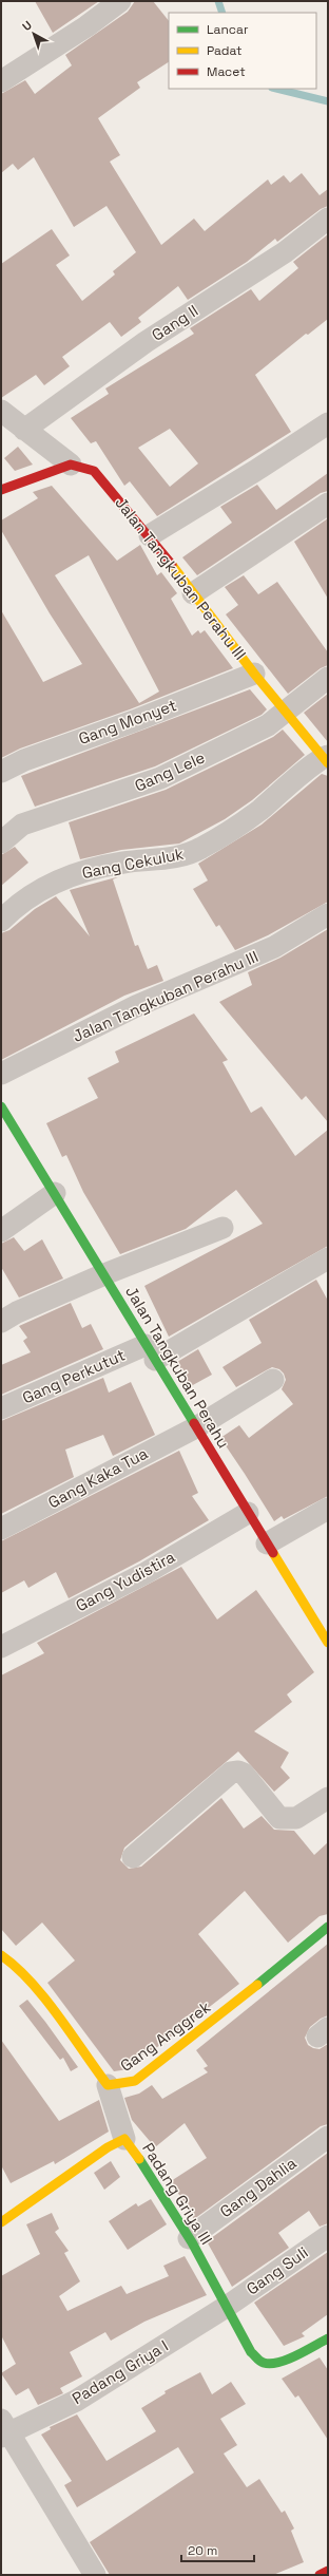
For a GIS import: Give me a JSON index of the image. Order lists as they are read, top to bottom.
{
  "streets": {
    "street": [
      "Gang II",
      "Jalan Tangkuban Perahu III",
      "Gang Monyet",
      "Gang Lele",
      "Gang Cekuluk",
      "Jalan Tangkuban Perahu",
      "Gang Perkutut",
      "Gang Kaka Tua",
      "Gang Yudistira",
      "Gang Anggrek",
      "Gang Dahlia",
      "Padang Griya III",
      "Gang Suli",
      "Padang Griya I"
    ]
  },
  "crossings": [
    ["Jalan Tangkuban Perahu III", "Gang Monyet"],
    ["Jalan Tangkuban Perahu III", "Gang Lele"],
    ["Jalan Tangkuban Perahu III", "Gang Cekuluk"],
    ["Jalan Tangkuban Perahu", "Gang Perkutut"],
    ["Jalan Tangkuban Perahu", "Gang Kaka Tua"],
    ["Jalan Tangkuban Perahu", "Gang Yudistira"],
    ["Gang Dahlia", "Padang Griya III"],
    ["Padang Griya III", "Gang Suli"],
    ["Padang Griya III", "Padang Griya I"],
    ["Gang Suli", "Padang Griya I"]
  ],
  "legend": ["Lancar", "Padat", "Macet"],
  "scale_bar": "20 m",
  "north": "top left"
}
